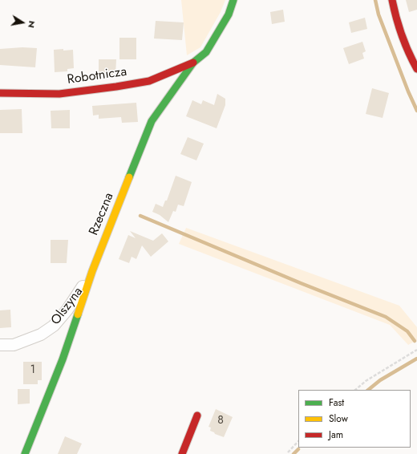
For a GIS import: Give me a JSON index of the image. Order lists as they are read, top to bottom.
{
  "streets": {
    "street": ["Robotnicza", "Rzeczna", "Olszyna"]
  },
  "crossings": [
    ["Robotnicza", "Rzeczna"],
    ["Rzeczna", "Olszyna"]
  ],
  "house_numbers": ["1", "8"],
  "legend": ["Fast", "Slow", "Jam"],
  "north": "right"
}
